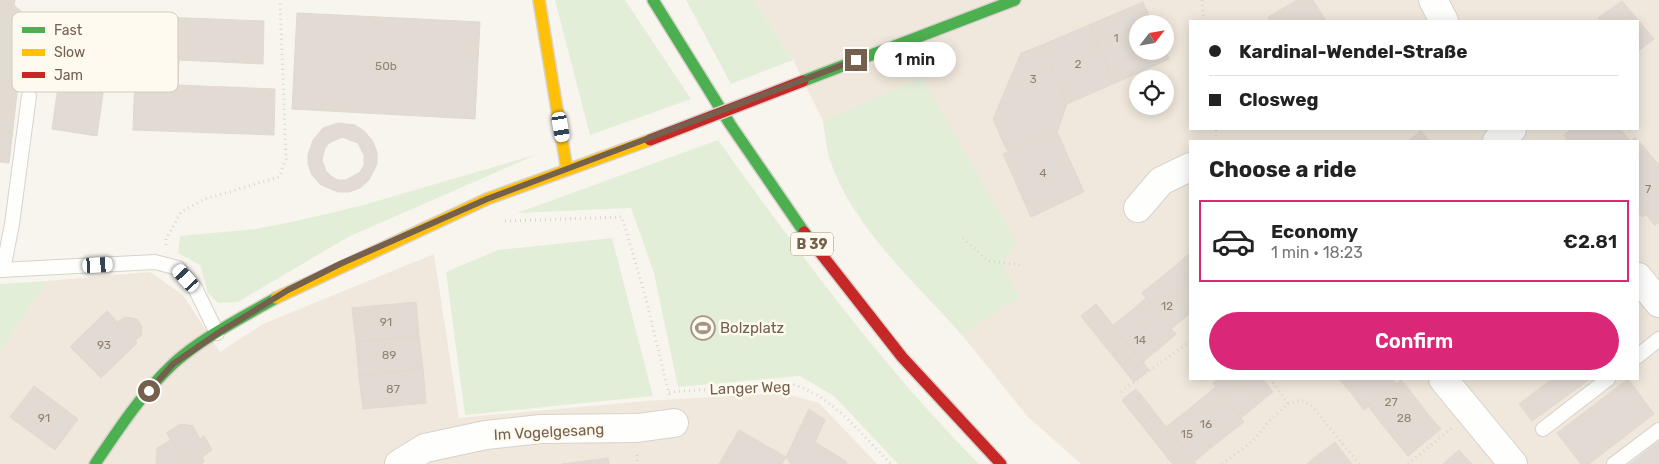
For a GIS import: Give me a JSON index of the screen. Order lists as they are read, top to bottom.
{
  "streets": {
    "street": ["B 39", "Im Vogelgesang"],
    "path": ["Langer Weg"]
  },
  "places": {
    "sports": ["Bolzplatz"]
  },
  "house_numbers": [
    "1",
    "2",
    "50b",
    "3",
    "4",
    "7",
    "12",
    "91",
    "14",
    "93",
    "89",
    "87",
    "27",
    "91",
    "28",
    "16",
    "15"
  ],
  "legend": ["Fast", "Slow", "Jam"],
  "north": "top right",
  "page": {
    "banner": ["Kardinal-Wendel-Straße", "Closweg"],
    "bubble": "1 min",
    "heading": "Choose a ride",
    "list": [
      {
        "name": "Economy",
        "note": "1 min · 18:23",
        "value": "€2.81"
      }
    ],
    "buttons": "Confirm"
  }
}
